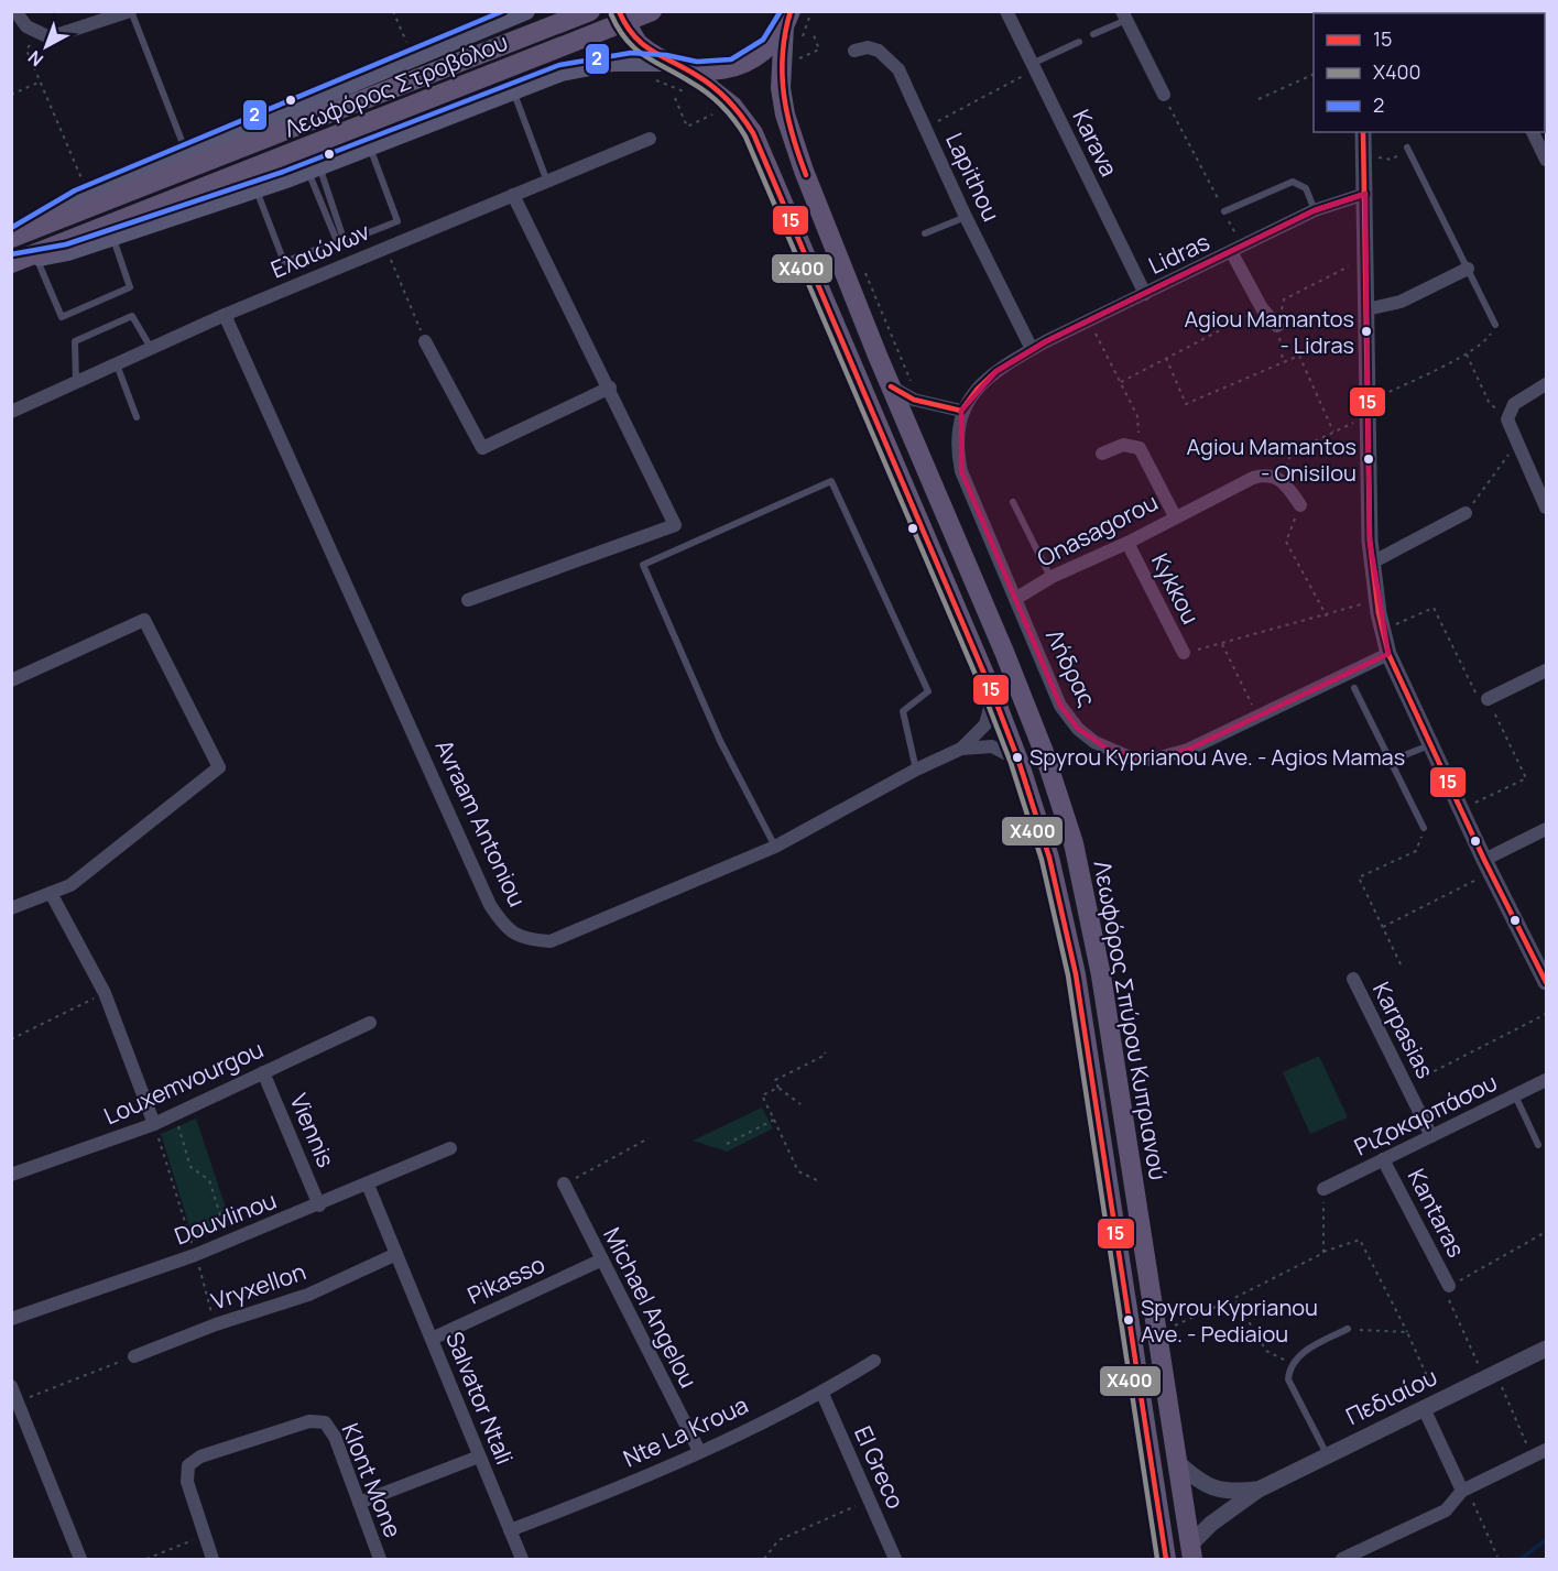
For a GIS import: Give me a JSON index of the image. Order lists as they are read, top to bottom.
{
  "streets": {
    "main road": ["Λεωφόρος Στροβόλου", "Λεωφόρος Σπύρου Κυπριανού"],
    "street": [
      "Karava",
      "Lapithou",
      "Ελαιώνων",
      "Lidras",
      "Onasagorou",
      "Kykkou",
      "Λήδρας",
      "Avraam Antoniou",
      "Karpasias",
      "Louxemvourgou",
      "Ριζοκαρπάσου",
      "Viennis",
      "Kantaras",
      "Douvlinou",
      "Pikasso",
      "Vryxellon",
      "Michael Angelou",
      "Πεδιαίου",
      "Salvator Ntali",
      "Nte La Kroua",
      "El Greco",
      "Klont Mone"
    ]
  },
  "crossings": [
    ["Karava", "Lidras"],
    ["Lapithou", "Lidras"],
    ["Ελαιώνων", "Avraam Antoniou"],
    ["Lidras", "Λήδρας"],
    ["Onasagorou", "Kykkou"],
    ["Onasagorou", "Λήδρας"],
    ["Karpasias", "Ριζοκαρπάσου"],
    ["Louxemvourgou", "Viennis"],
    ["Ριζοκαρπάσου", "Kantaras"],
    ["Viennis", "Douvlinou"],
    ["Douvlinou", "Salvator Ntali"],
    ["Pikasso", "Michael Angelou"],
    ["Pikasso", "Salvator Ntali"],
    ["Vryxellon", "Salvator Ntali"],
    ["Michael Angelou", "Nte La Kroua"],
    ["Salvator Ntali", "Nte La Kroua"],
    ["Nte La Kroua", "El Greco"]
  ],
  "places": [
    "Agiou Mamantos - Lidras",
    "Agiou Mamantos - Onisilou",
    "Spyrou Kyprianou Ave. - Agios Mamas",
    "Spyrou Kyprianou Ave. - Pediaiou"
  ],
  "lines": ["transit line 15", "transit line 2", "transit line X400"],
  "legend": ["15", "X400", "2"],
  "north": "bottom left"
}
